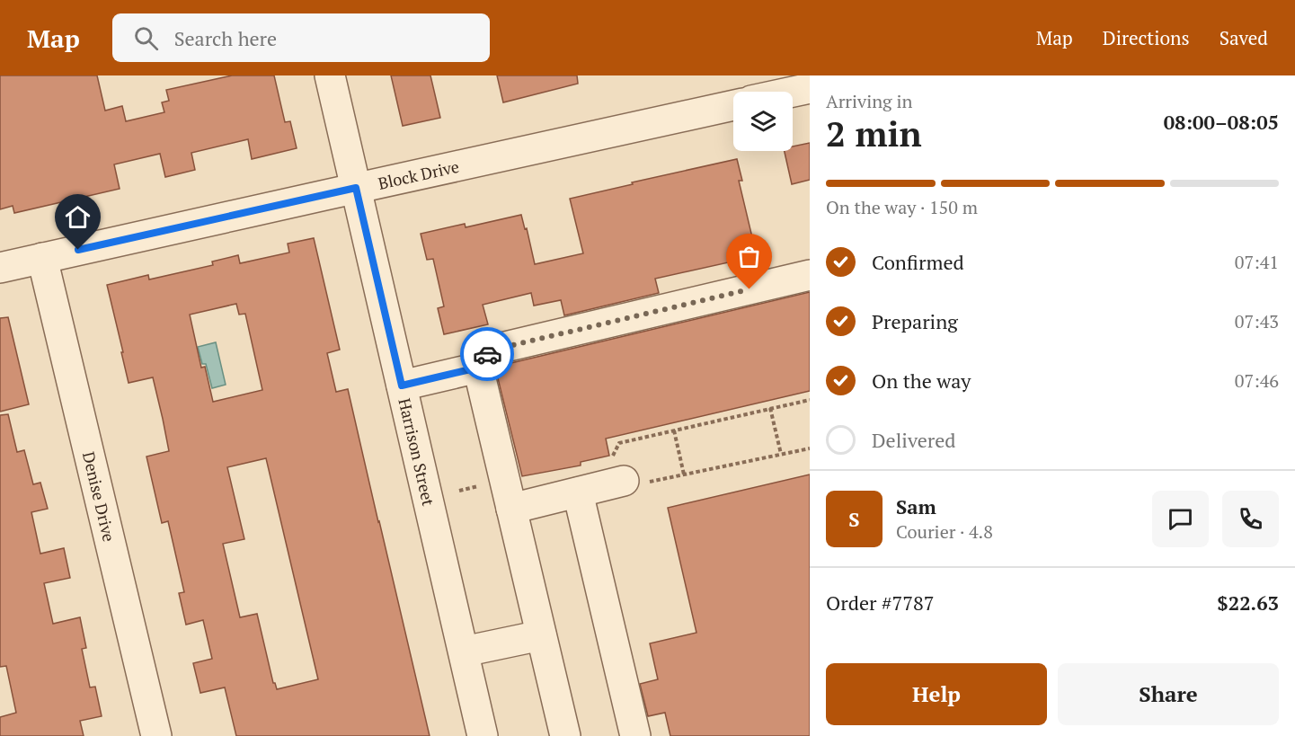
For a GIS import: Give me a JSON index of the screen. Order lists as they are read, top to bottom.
{
  "streets": {
    "street": ["Block Drive", "Harrison Street", "Denise Drive"]
  },
  "crossings": [
    ["Block Drive", "Harrison Street"],
    ["Block Drive", "Denise Drive"]
  ],
  "page": {
    "header": "Map",
    "search": "Search here",
    "nav": ["Map", "Directions", "Saved"],
    "heading": ["2 min", "Arriving in", "08:00–08:05"],
    "panel": [
      "Sam",
      "Courier · 4.8",
      "Order #7787",
      "$22.63"
    ],
    "bar": "On the way · 150 m",
    "list": [
      ["Confirmed", "07:41"],
      ["Preparing", "07:43"],
      ["On the way", "07:46"],
      "Delivered"
    ],
    "round": "S",
    "buttons": ["Help", "Share"]
  }
}
